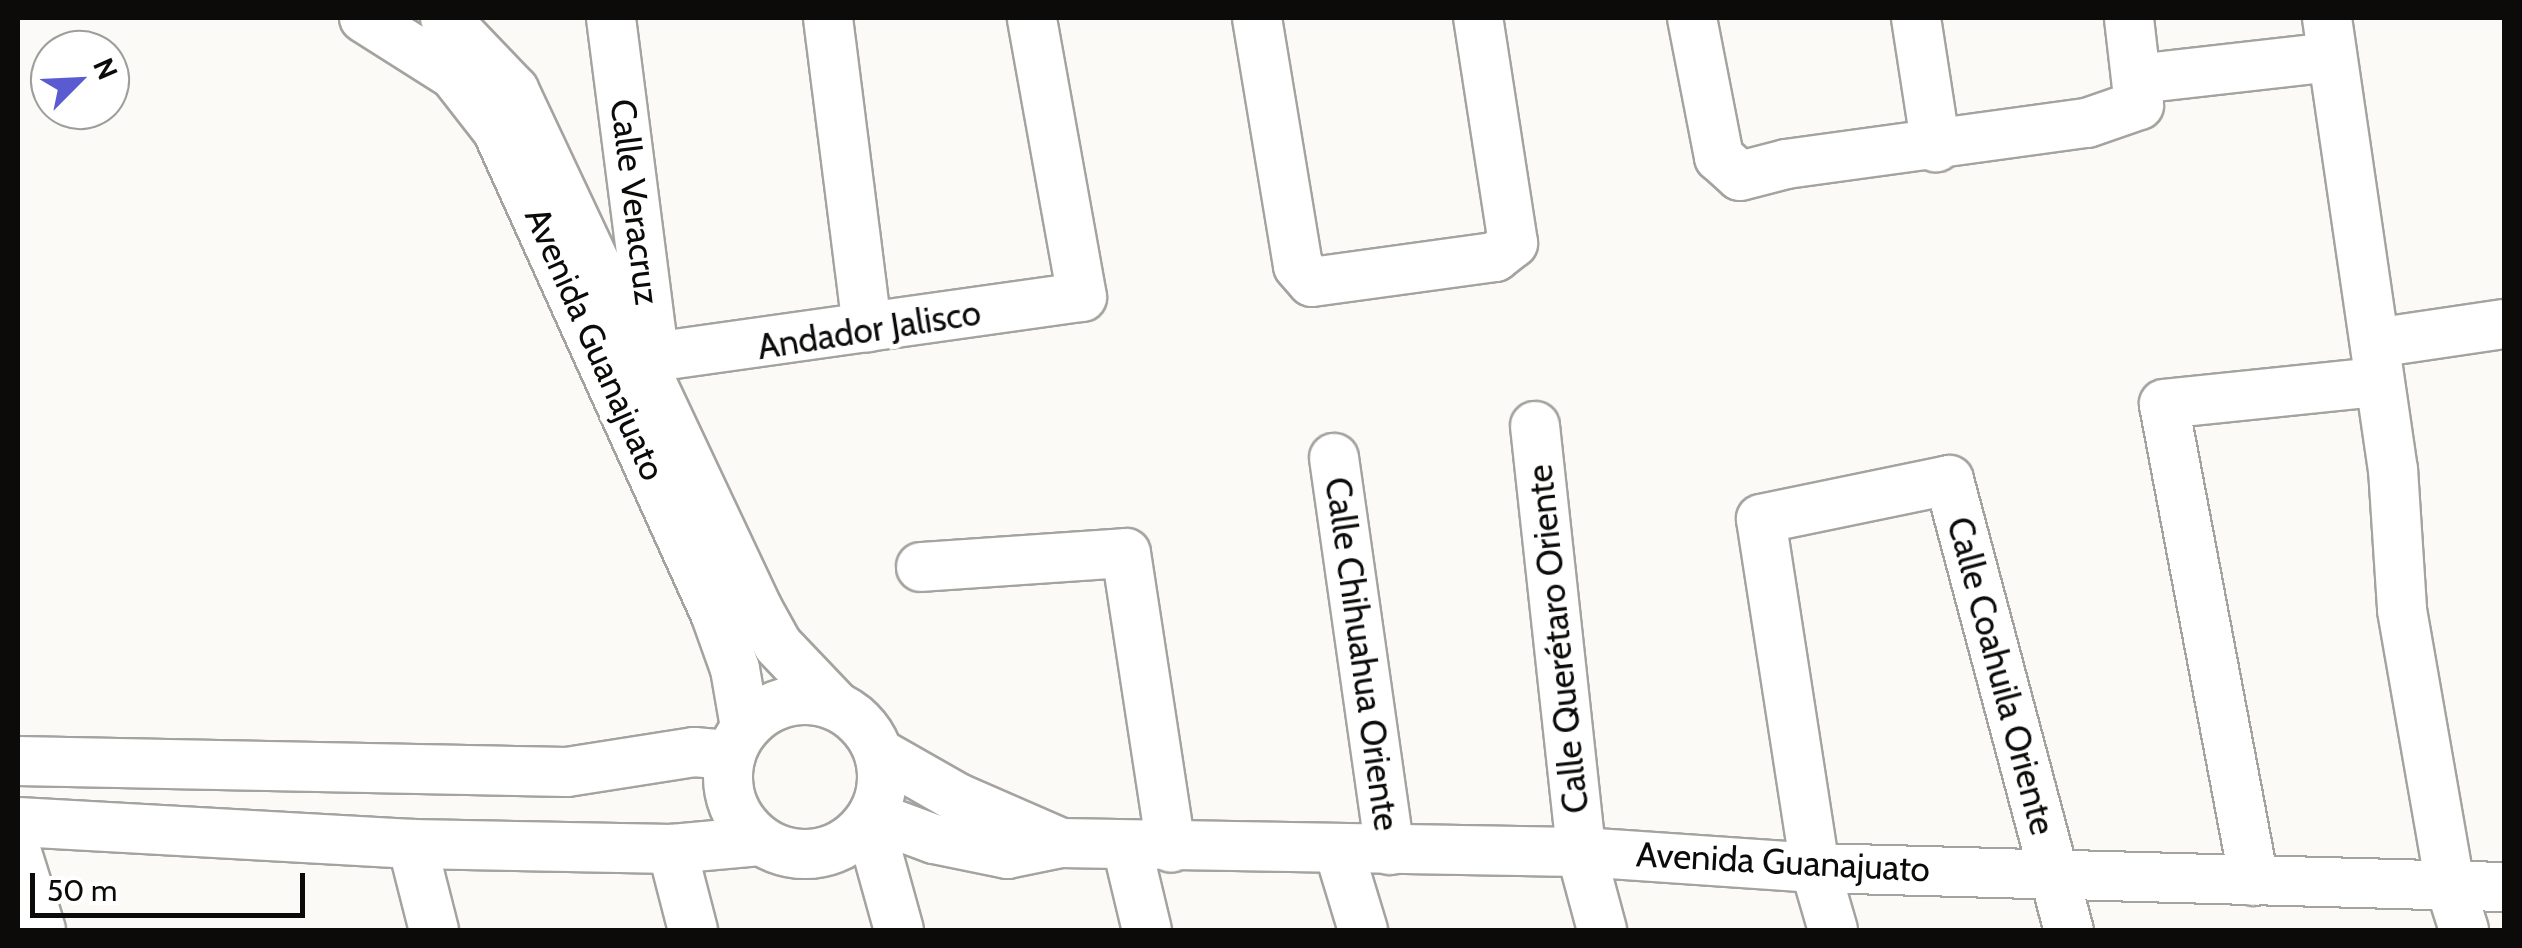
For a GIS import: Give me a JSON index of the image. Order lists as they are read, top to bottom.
{
  "streets": {
    "street": [
      "Calle Veracruz",
      "Andador Jalisco",
      "Avenida Guanajuato",
      "Calle Querétaro Oriente",
      "Calle Chihuahua Oriente",
      "Calle Coahuila Oriente"
    ]
  },
  "crossings": [
    ["Calle Veracruz", "Andador Jalisco"],
    ["Calle Veracruz", "Avenida Guanajuato"],
    ["Andador Jalisco", "Avenida Guanajuato"],
    ["Avenida Guanajuato", "Calle Querétaro Oriente"],
    ["Avenida Guanajuato", "Calle Chihuahua Oriente"],
    ["Avenida Guanajuato", "Calle Coahuila Oriente"]
  ],
  "scale_bar": "50 m",
  "north": "top right"
}
